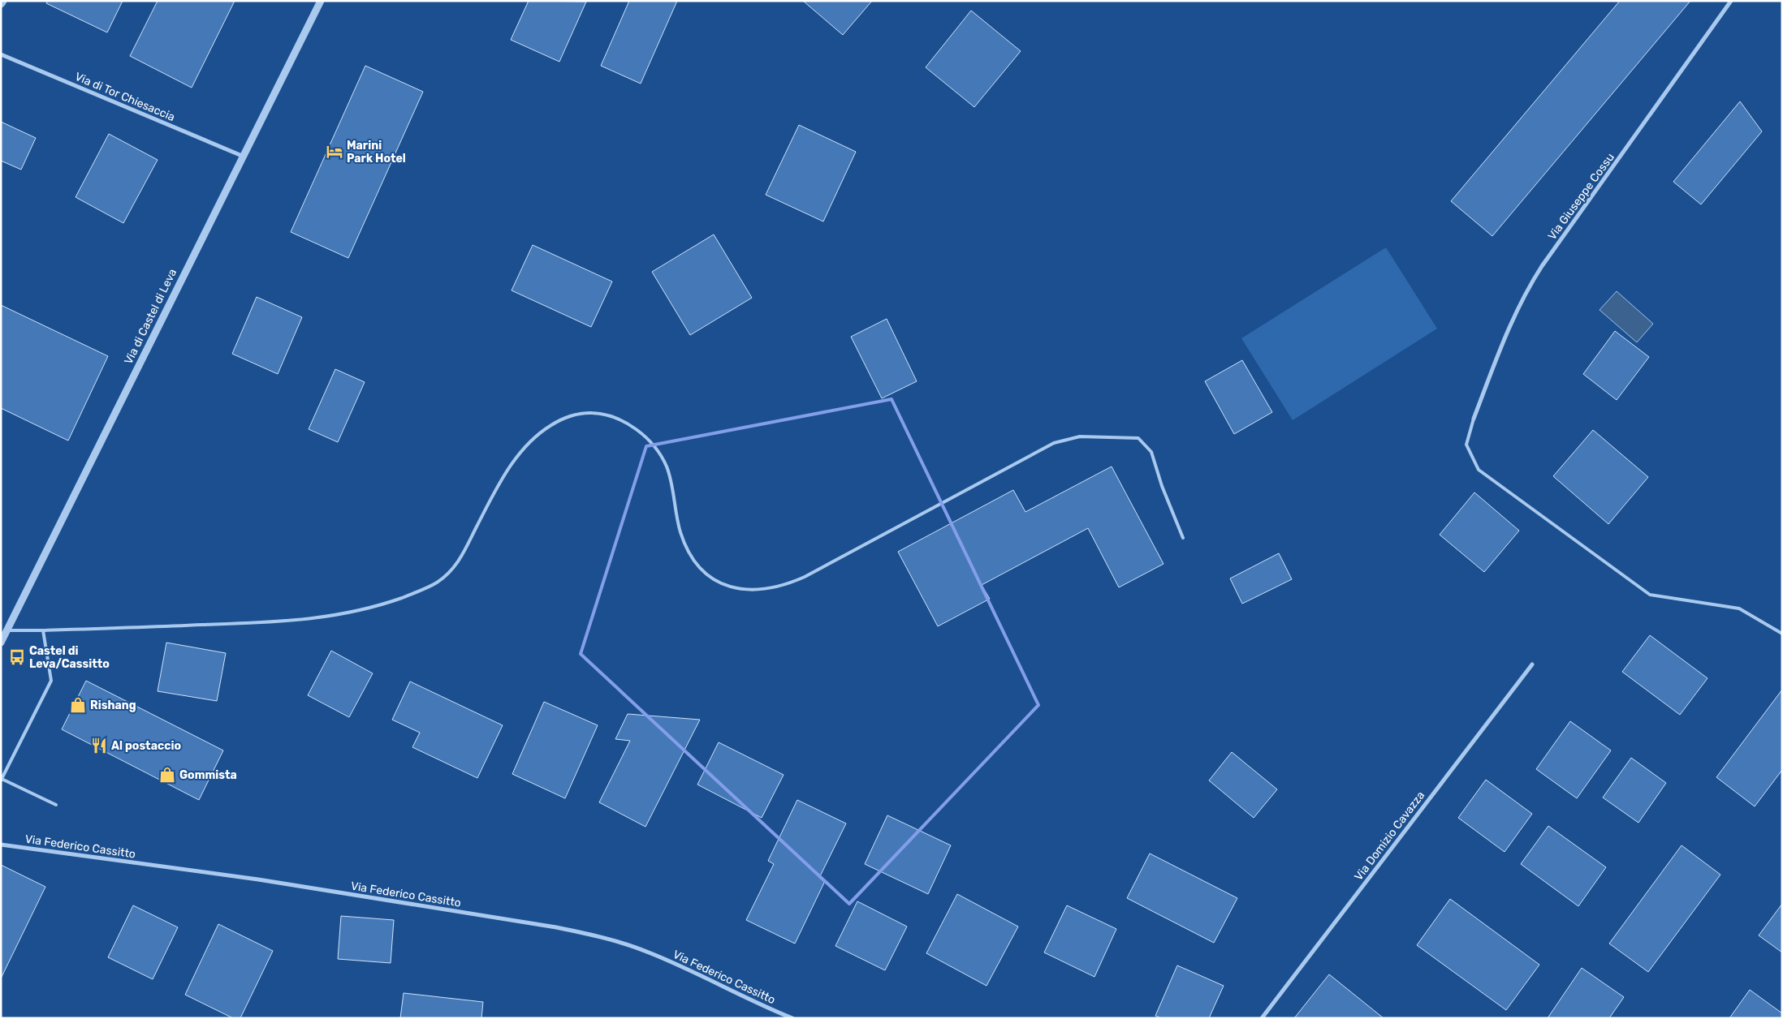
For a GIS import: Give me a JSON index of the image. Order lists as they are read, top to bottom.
{
  "streets": {
    "street": [
      "Via di Tor Chiesaccia",
      "Via Giuseppe Cossu",
      "Via di Castel di Leva",
      "Via Domizio Cavazza",
      "Via Federico Cassitto"
    ]
  },
  "crossings": [
    ["Via di Tor Chiesaccia", "Via di Castel di Leva"]
  ],
  "places": {
    "hotel": ["Marini Park Hotel"],
    "bus stop": ["Castel di Leva/Cassitto"],
    "shop": ["Rishang", "Gommista"],
    "restaurant": ["Al postaccio"]
  }
}
